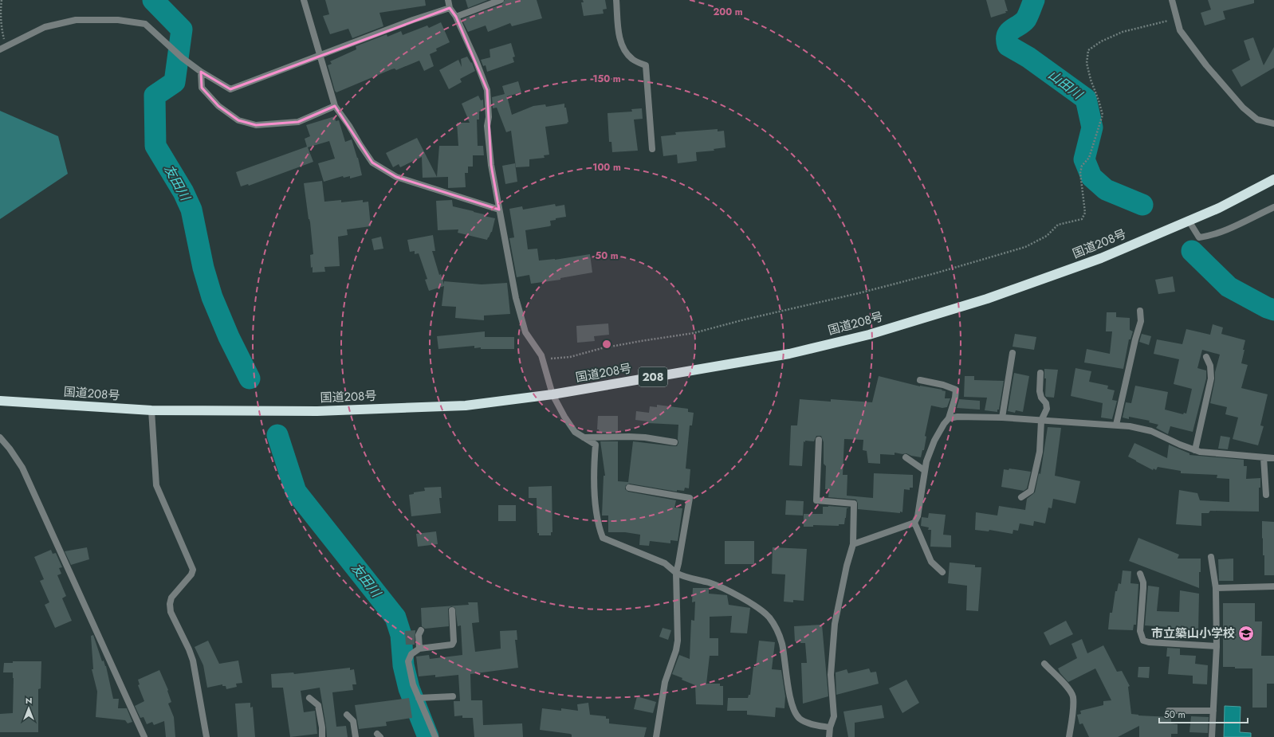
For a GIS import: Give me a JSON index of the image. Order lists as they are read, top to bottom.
{
  "streets": {
    "highway": ["国道208号", "208"]
  },
  "water": ["山田川", "友田川"],
  "places": {
    "school or university": ["市立築山小学校"]
  },
  "scale_bar": "50 m",
  "north": "top",
  "rings": [
    "200 m",
    "150 m",
    "100 m",
    "50 m"
  ]
}
